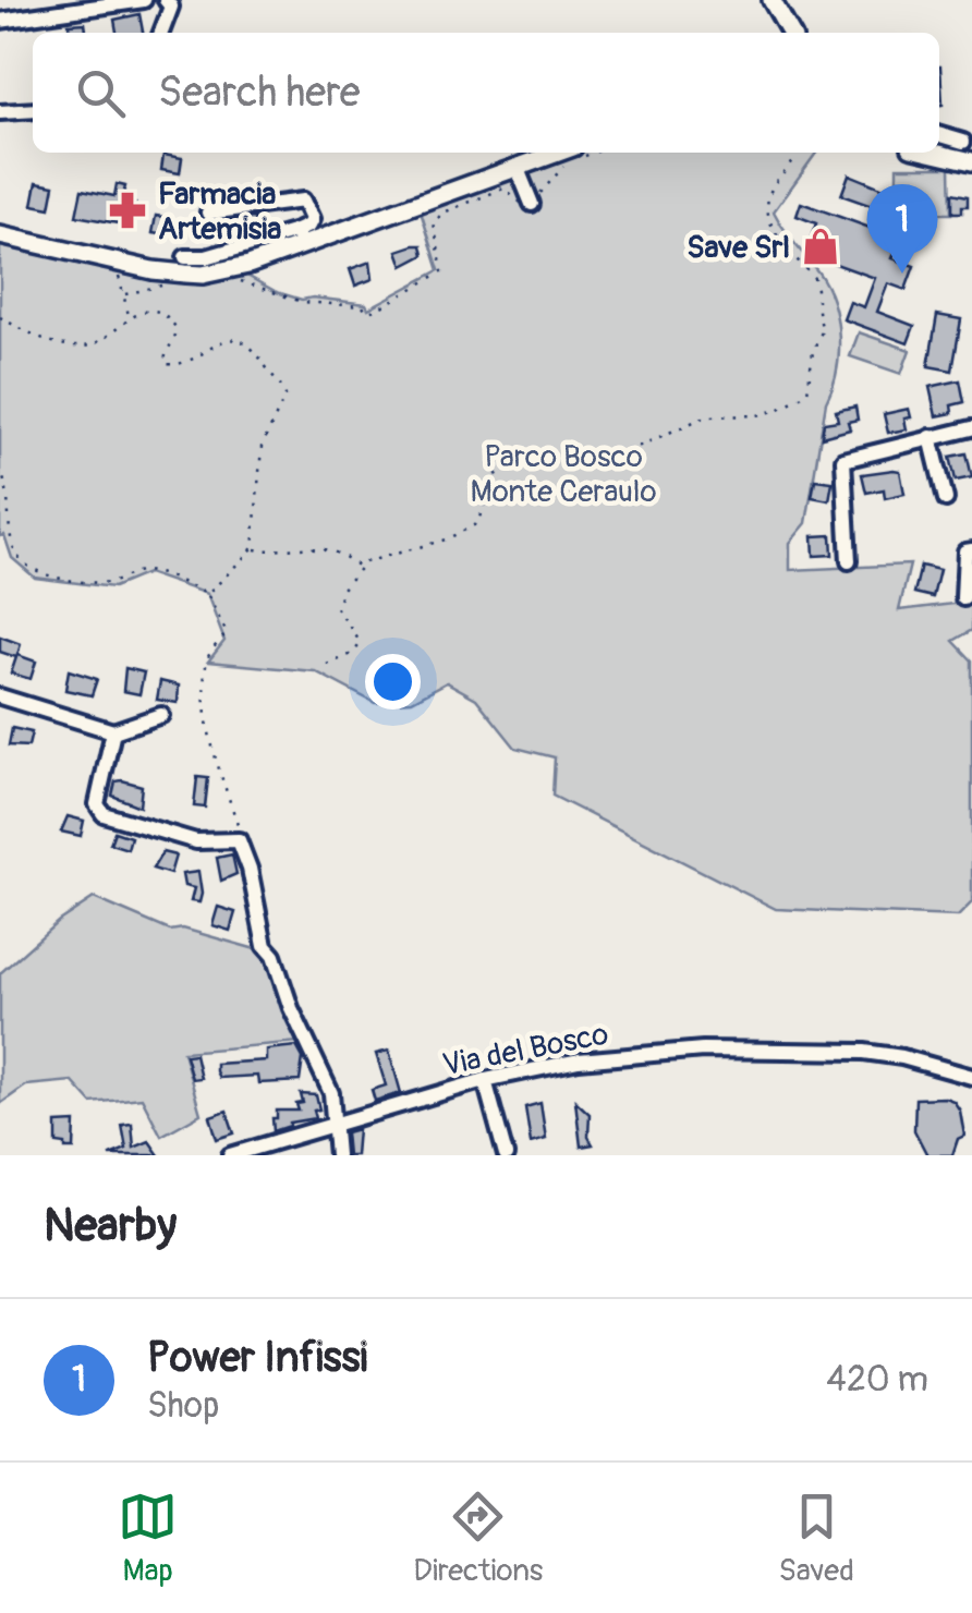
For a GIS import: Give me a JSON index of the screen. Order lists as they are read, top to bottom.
{
  "streets": {
    "street": ["Via del Bosco"]
  },
  "parks": ["Parco Bosco Monte Ceraulo"],
  "places": {
    "pharmacy": ["Farmacia Artemisia"],
    "shop": ["Save Srl"]
  },
  "page": {
    "search": "Search here",
    "pins": "1",
    "heading": "Nearby",
    "list": [
      {
        "mark": "1",
        "name": "Power Infissi",
        "note": "Shop",
        "value": "420 m"
      }
    ],
    "nav": ["Map", "Directions", "Saved"]
  }
}
